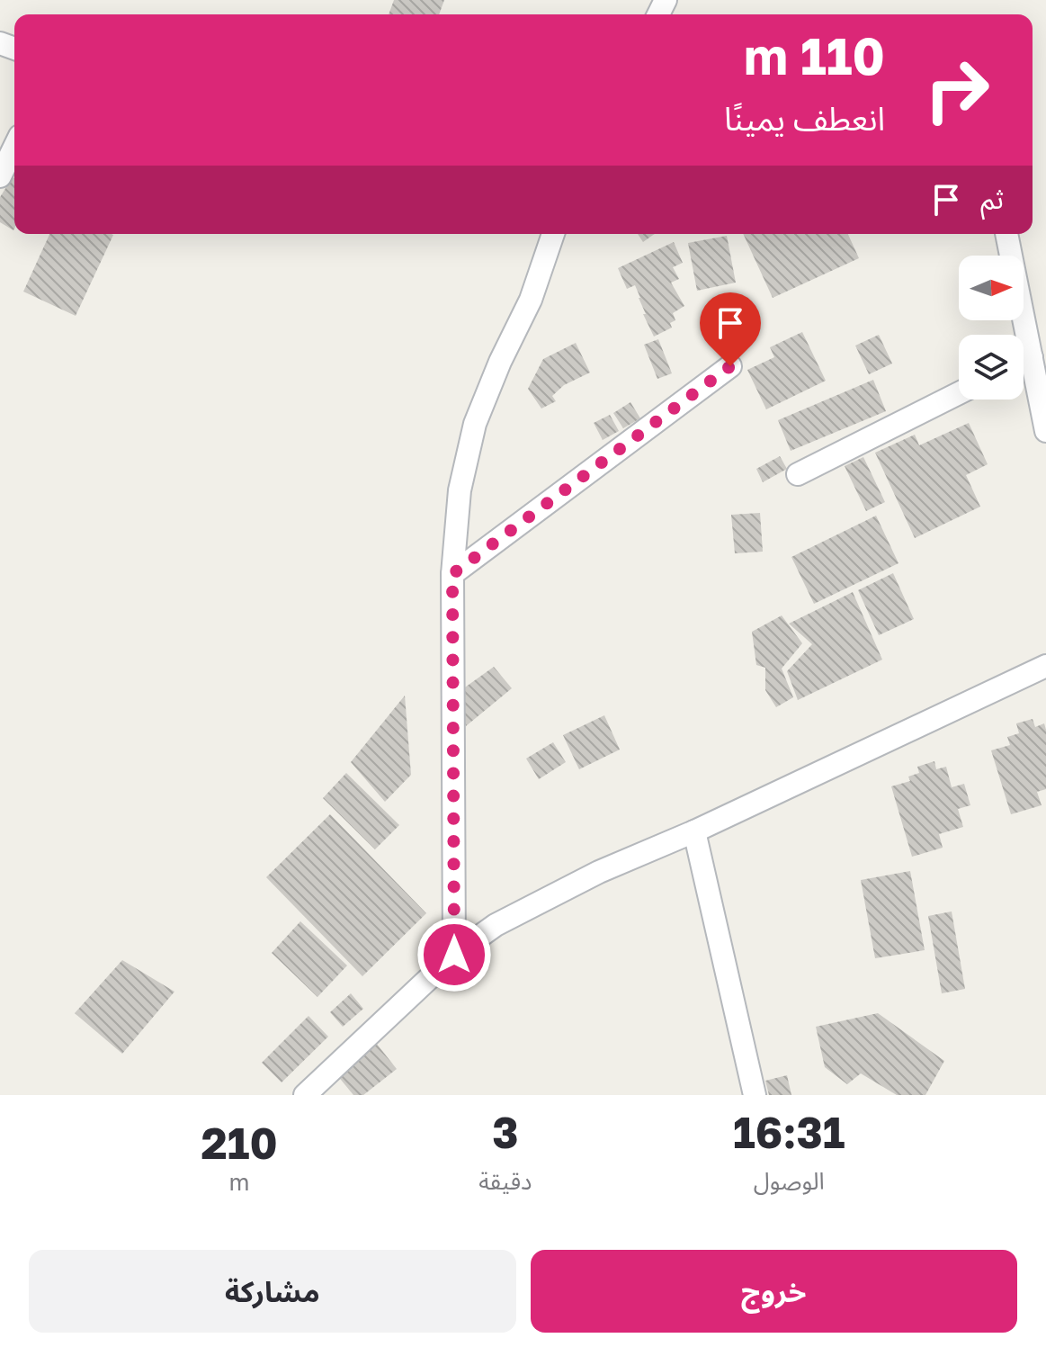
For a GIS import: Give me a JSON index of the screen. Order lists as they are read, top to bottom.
{
  "north": "right",
  "page": {
    "turn": ["110 m", "انعطف يمينًا"],
    "then": "ثم",
    "eta": [
      "16:31",
      "الوصول",
      "3",
      "دقيقة",
      "210",
      "m"
    ],
    "buttons": ["خروج", "مشاركة"]
  }
}
